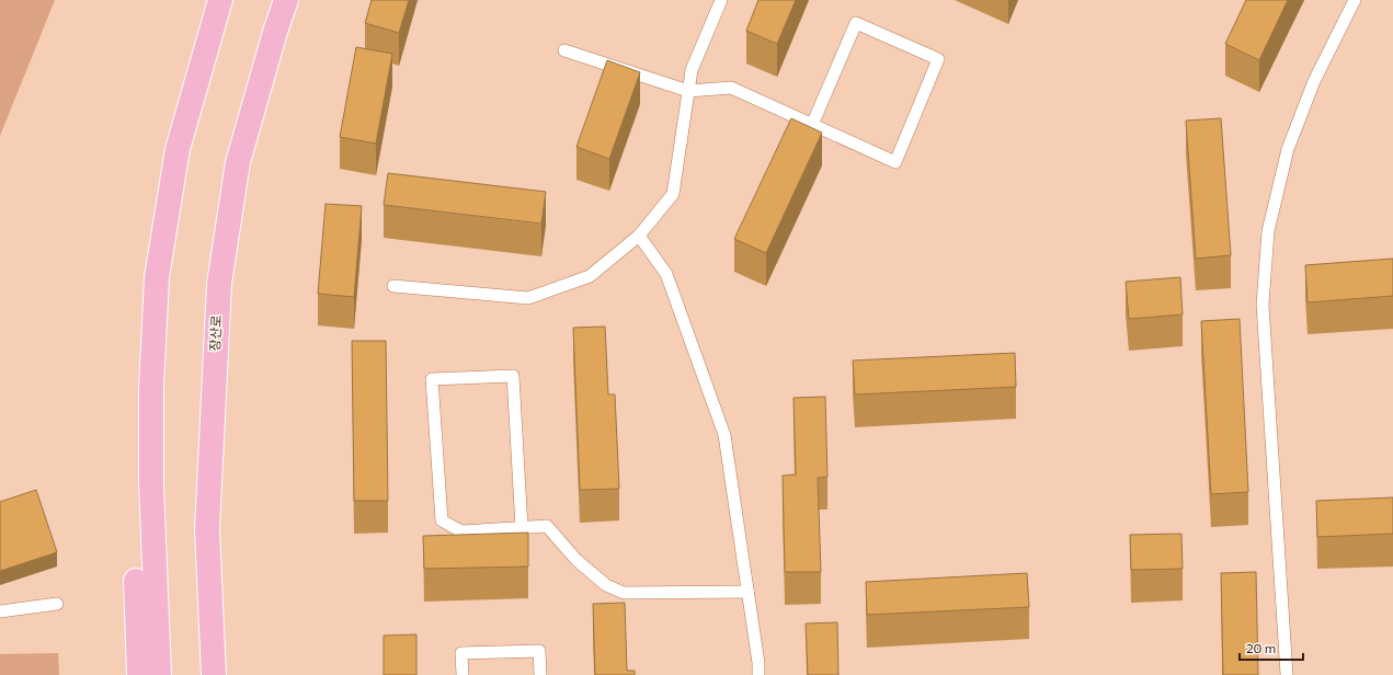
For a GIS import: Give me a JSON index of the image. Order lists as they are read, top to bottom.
{
  "streets": {
    "highway": ["장산로"]
  },
  "scale_bar": "20 m"
}
